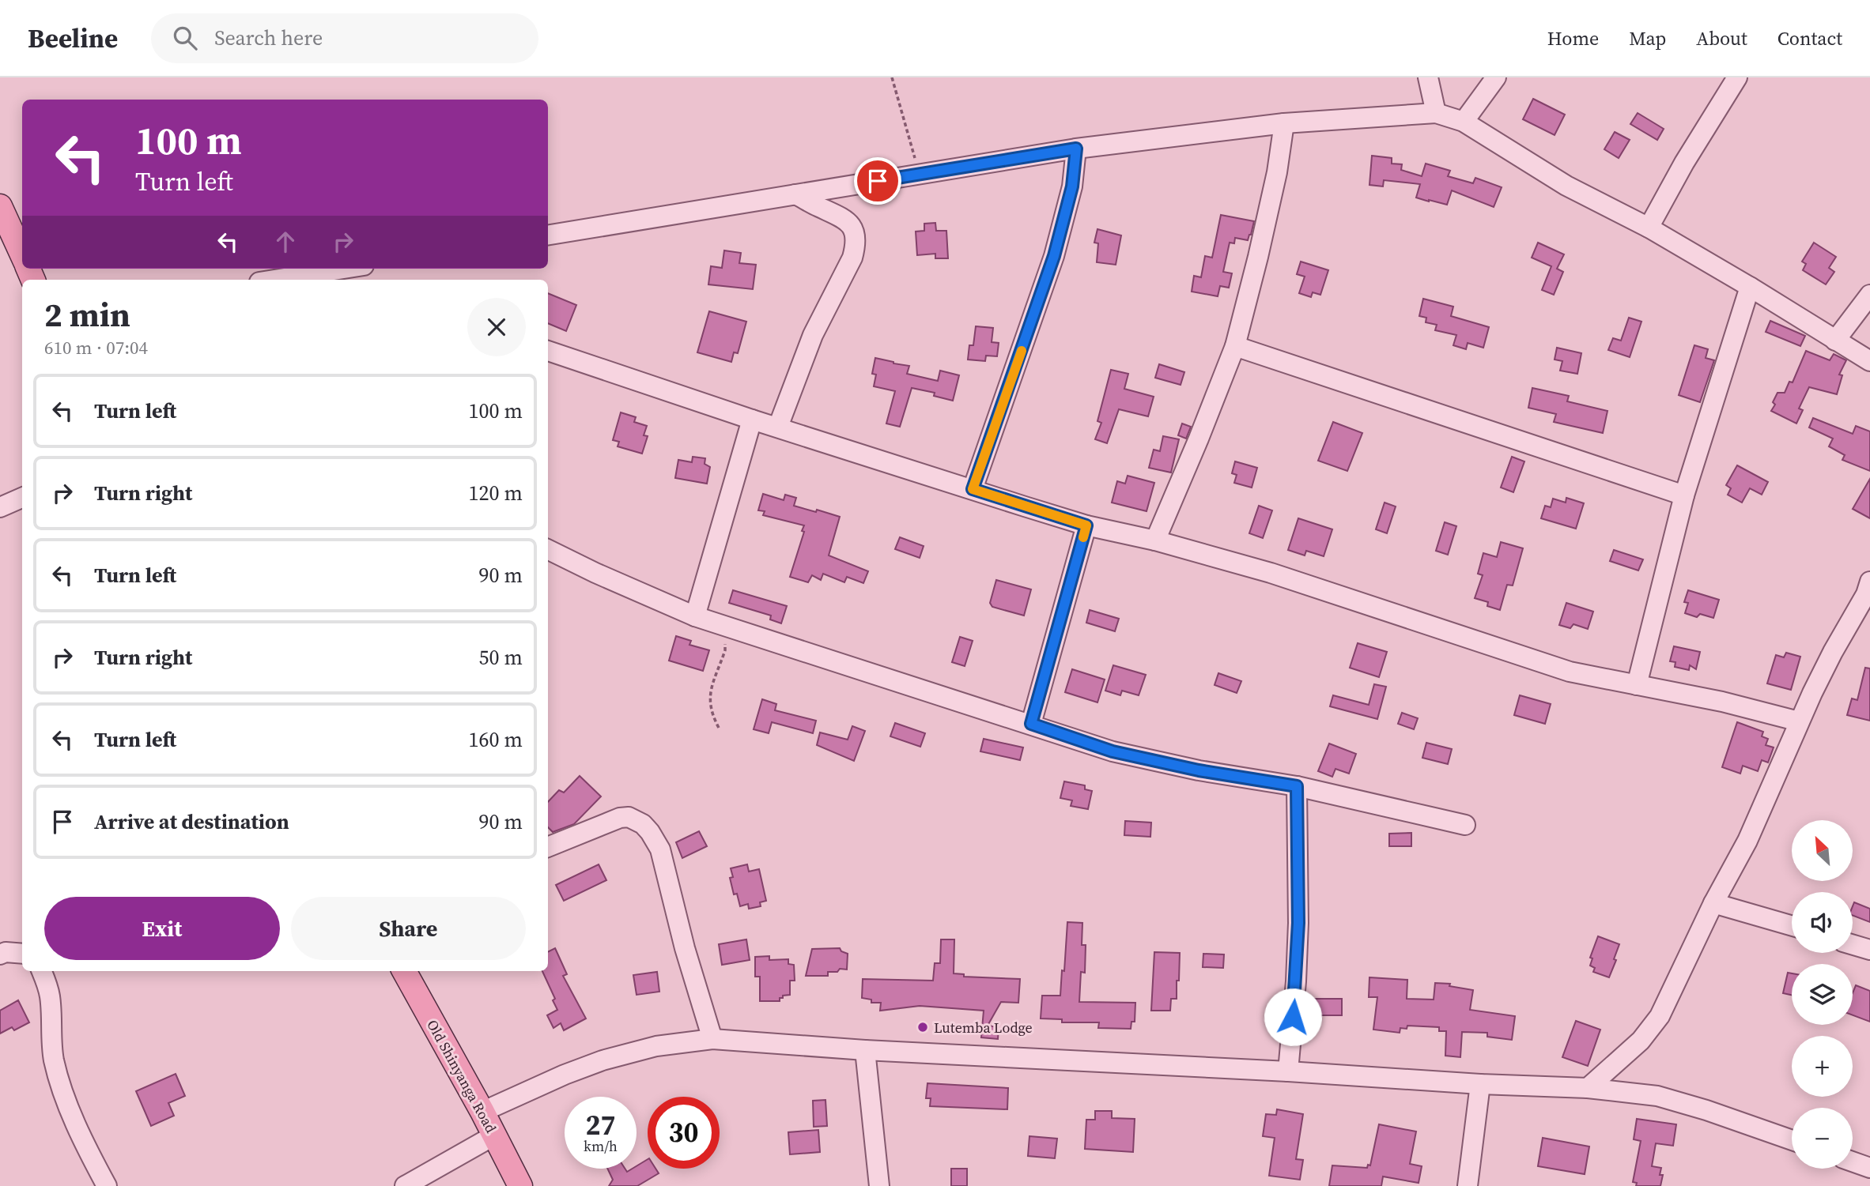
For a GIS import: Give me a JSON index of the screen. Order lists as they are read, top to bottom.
{
  "streets": {
    "main road": ["Old Shinyanga Road"]
  },
  "places": ["Lutemba Lodge"],
  "north": "top left",
  "page": {
    "header": "Beeline",
    "search": "Search here",
    "nav": [
      "Home",
      "Map",
      "About",
      "Contact"
    ],
    "turn": ["100 m", "Turn left"],
    "heading": ["2 min", "610 m · 07:04"],
    "list": [
      {
        "name": "Turn left",
        "value": "100 m"
      },
      {
        "name": "Turn right",
        "value": "120 m"
      },
      {
        "name": "Turn left",
        "value": "90 m"
      },
      {
        "name": "Turn right",
        "value": "50 m"
      },
      {
        "name": "Turn left",
        "value": "160 m"
      },
      {
        "name": "Arrive at destination",
        "value": "90 m"
      }
    ],
    "map_buttons": ["+", "−"],
    "buttons": ["Exit", "Share"],
    "speed": "27 km/h",
    "limit": "30"
  }
}
